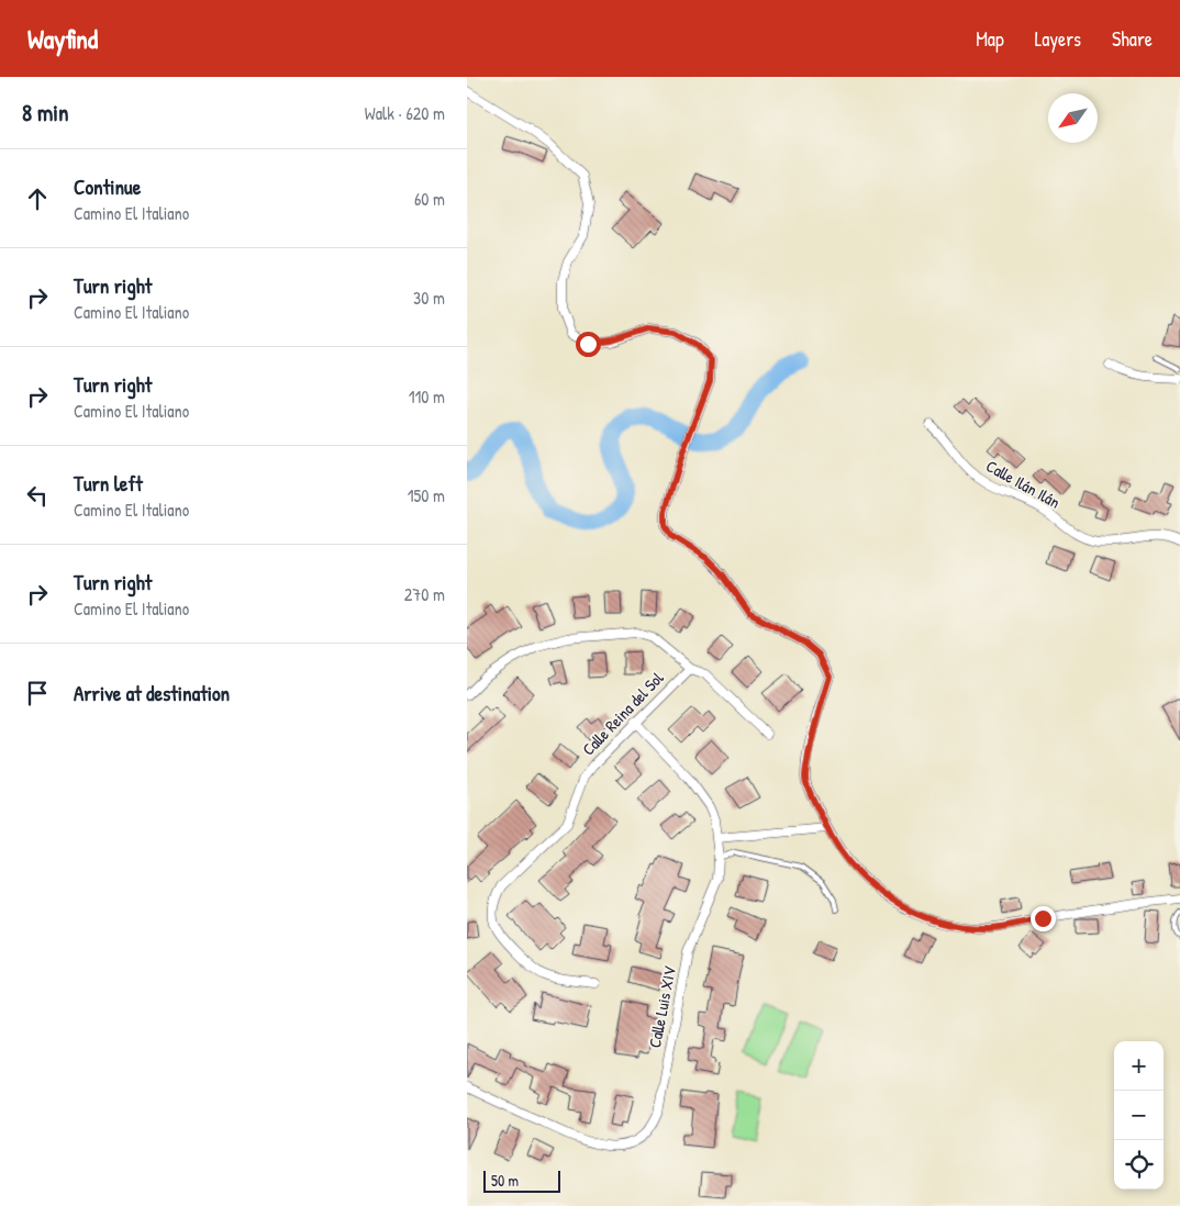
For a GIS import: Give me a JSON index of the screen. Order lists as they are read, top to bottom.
{
  "streets": {
    "street": ["Calle Ilán Ilán", "Calle Reina del Sol", "Calle Luis XIV"]
  },
  "crossings": [
    ["Calle Reina del Sol", "Calle Luis XIV"]
  ],
  "scale_bar": "50 m",
  "north": "bottom left",
  "page": {
    "header": "Wayfind",
    "nav": ["Map", "Layers", "Share"],
    "heading": ["8 min", "Walk · 620 m"],
    "list": [
      ["Continue", "Camino El Italiano", "60 m"],
      ["Turn right", "Camino El Italiano", "30 m"],
      ["Turn right", "Camino El Italiano", "110 m"],
      ["Turn left", "Camino El Italiano", "150 m"],
      ["Turn right", "Camino El Italiano", "270 m"],
      "Arrive at destination"
    ],
    "map_buttons": ["+", "−"],
    "scale": "50 m"
  }
}
